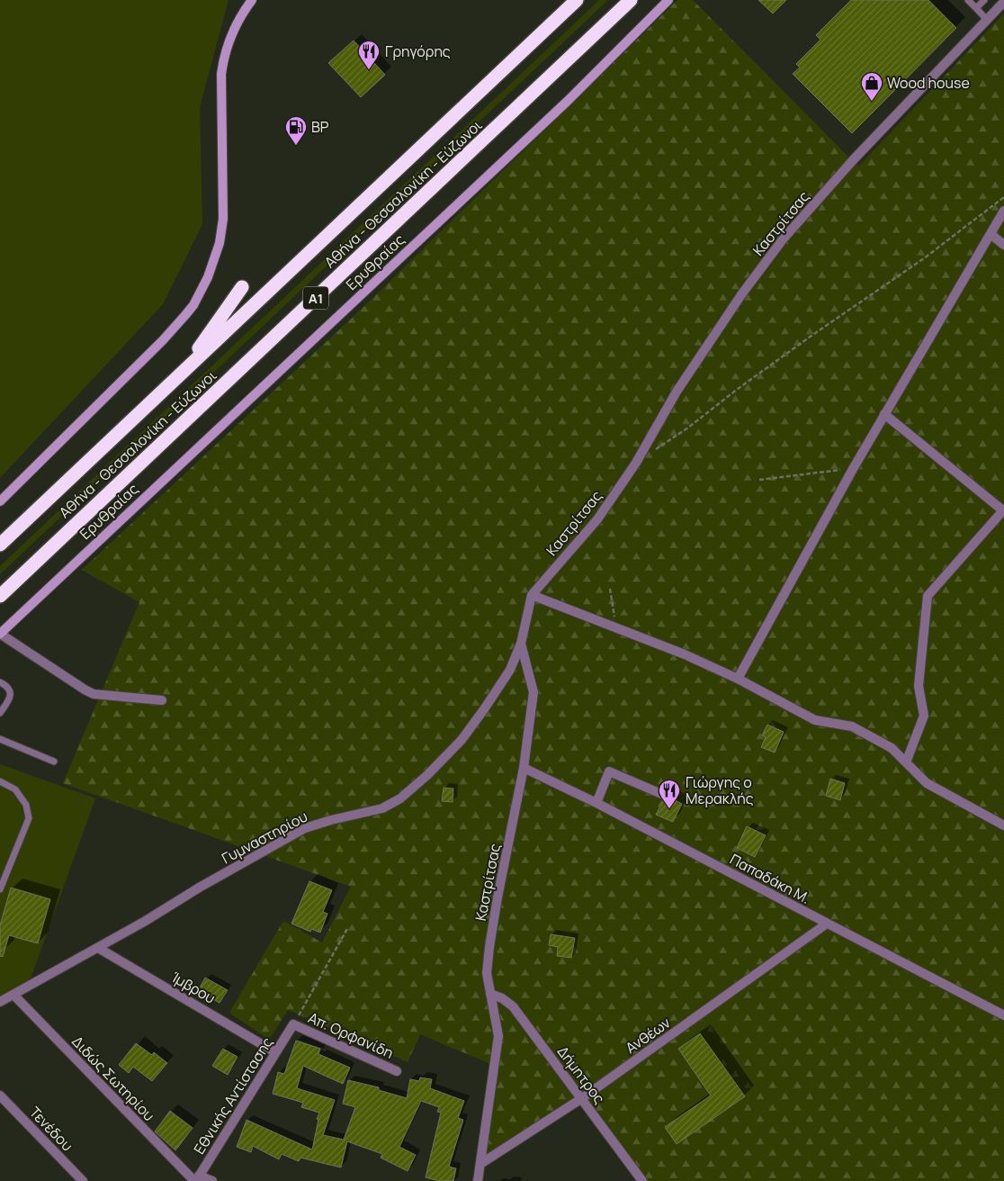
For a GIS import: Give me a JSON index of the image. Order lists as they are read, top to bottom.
{
  "streets": {
    "highway": ["Αθήνα - Θεσσαλονίκη - Εύζωνοι", "Α1"],
    "main road": ["Ερυθραίας"],
    "street": [
      "Καστρίτσας",
      "Γυμναστηρίου",
      "Παπαδάκη Μ.",
      "Ίμβρου",
      "Απ. Ορφανίδη",
      "Ανθέων",
      "Δήμητρος",
      "Διδώς Σωτηρίου",
      "Εθνικής Αντίστασης",
      "Τενέδου"
    ]
  },
  "crossings": [
    ["Καστρίτσας", "Γυμναστηρίου"],
    ["Καστρίτσας", "Παπαδάκη Μ."],
    ["Καστρίτσας", "Ανθέων"],
    ["Καστρίτσας", "Δήμητρος"],
    ["Γυμναστηρίου", "Ίμβρου"],
    ["Γυμναστηρίου", "Διδώς Σωτηρίου"],
    ["Παπαδάκη Μ.", "Ανθέων"],
    ["Ίμβρου", "Εθνικής Αντίστασης"],
    ["Απ. Ορφανίδη", "Εθνικής Αντίστασης"],
    ["Ανθέων", "Δήμητρος"],
    ["Διδώς Σωτηρίου", "Εθνικής Αντίστασης"]
  ],
  "places": {
    "restaurant": ["Γρηγόρης", "Γιώργης ο Μερακλής"],
    "shop": ["Wood house"],
    "fuel station": ["BP"]
  }
}
